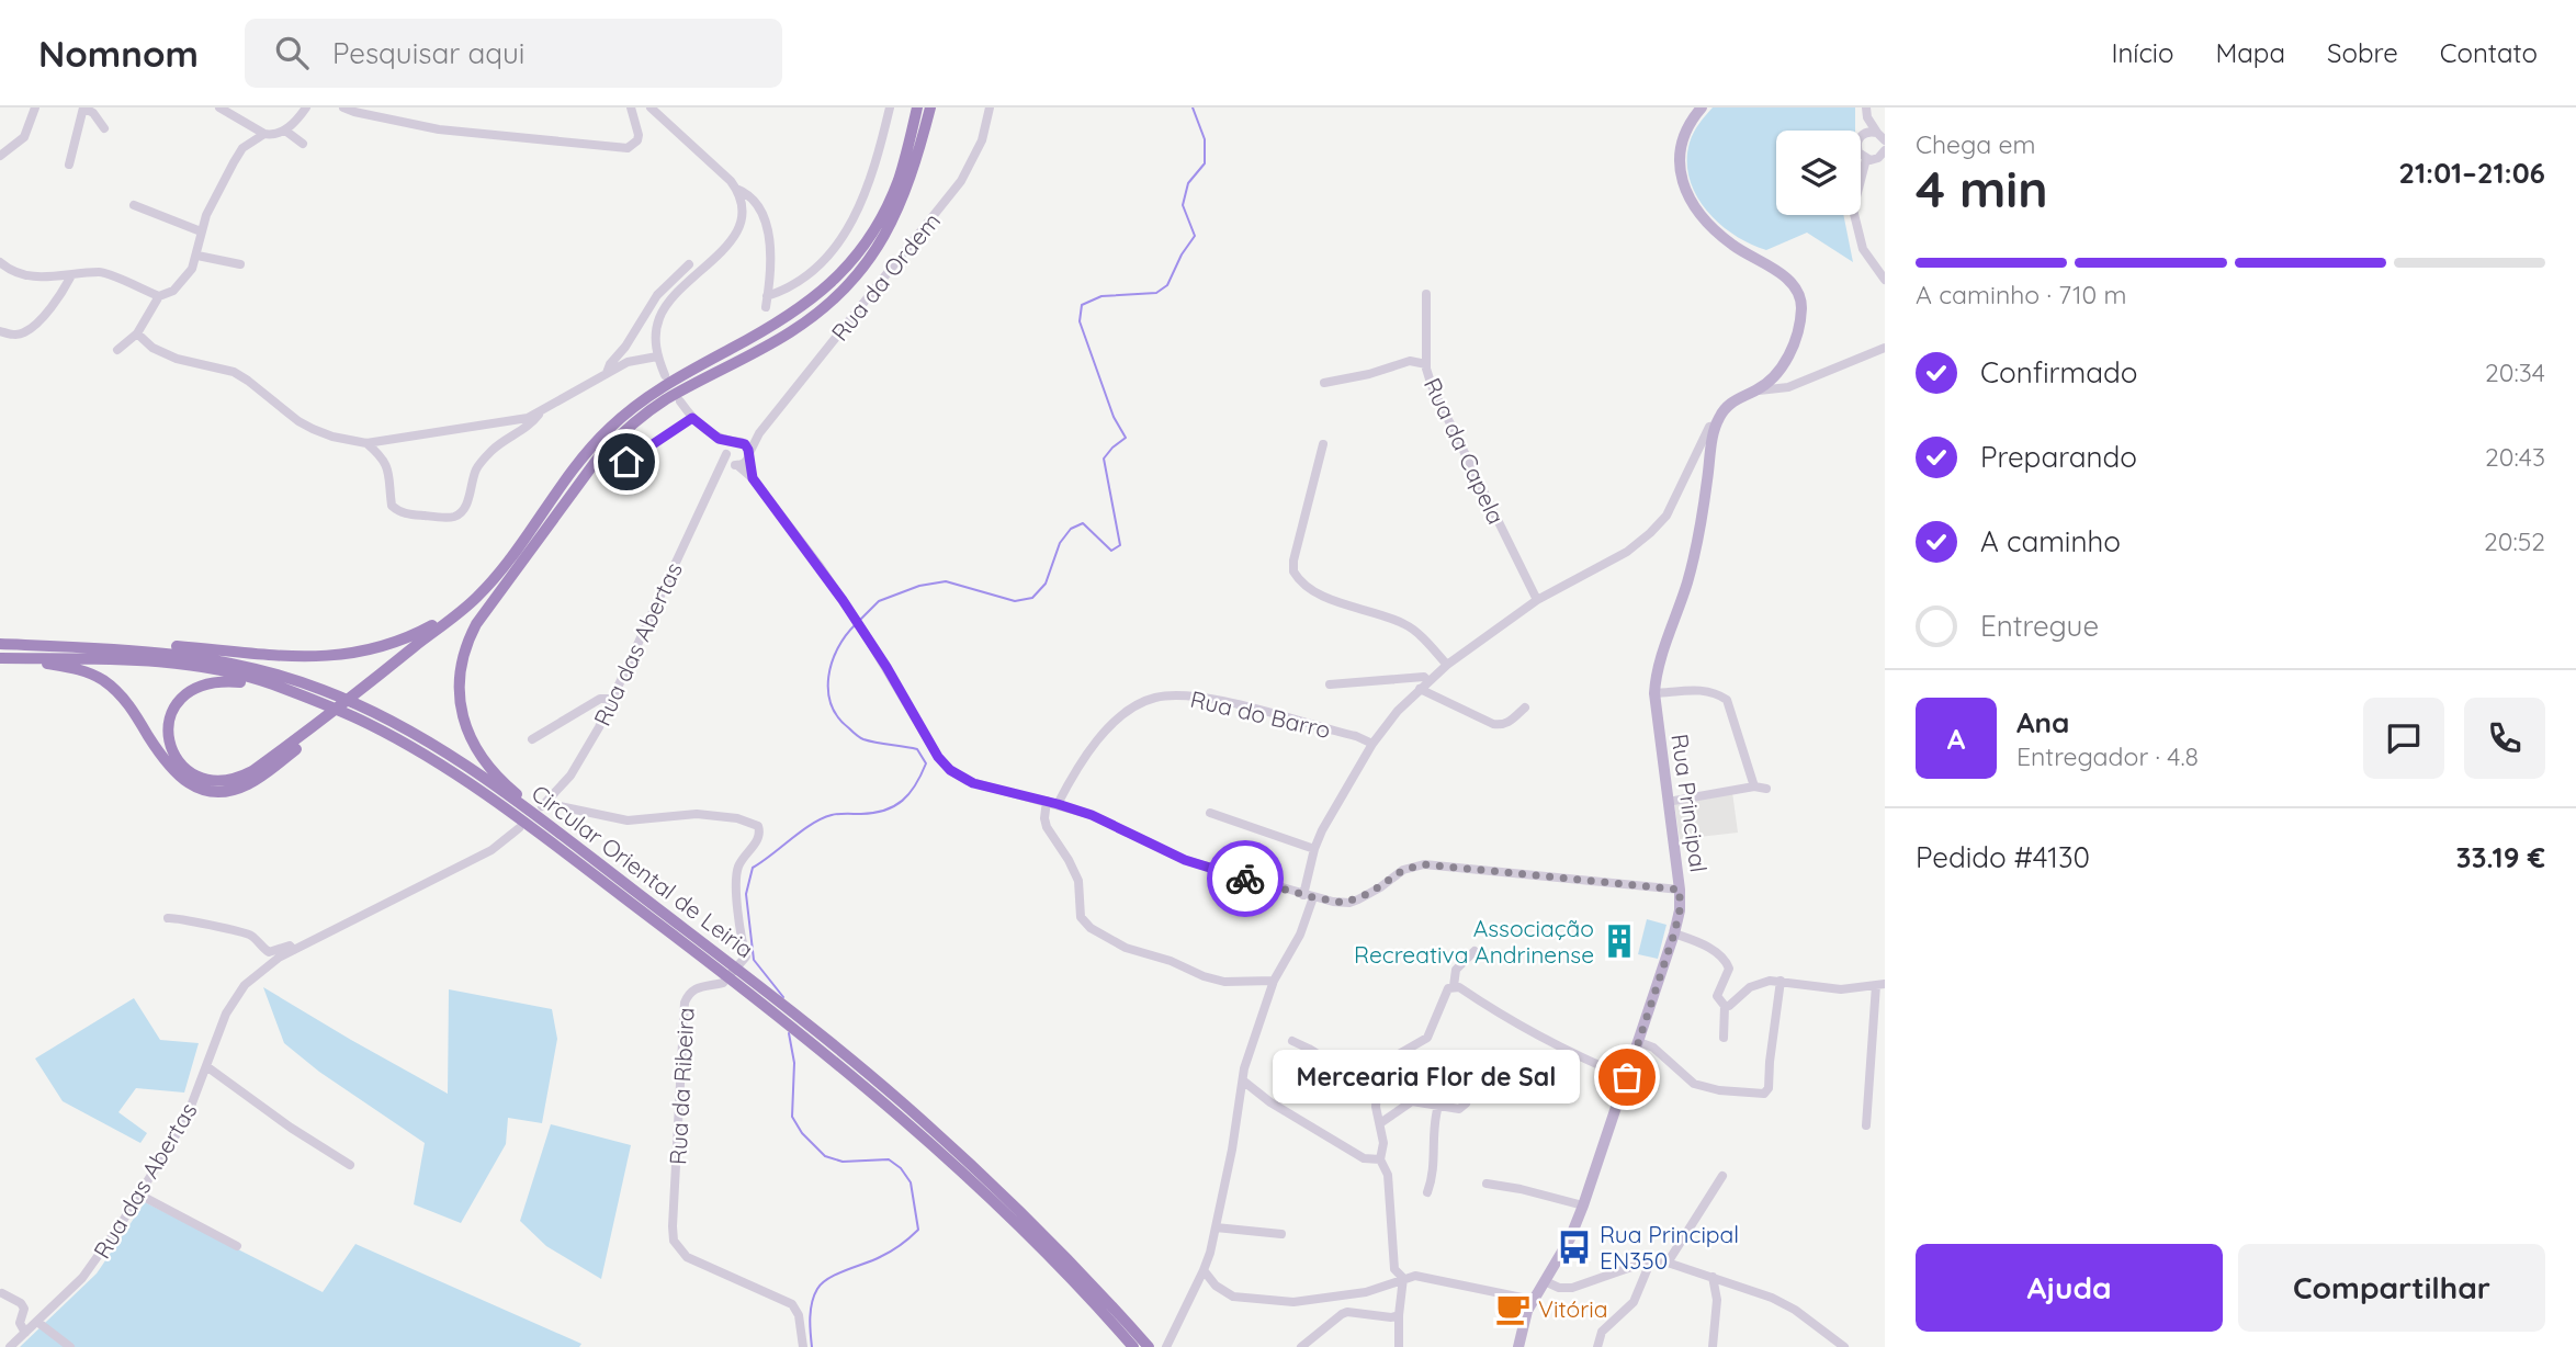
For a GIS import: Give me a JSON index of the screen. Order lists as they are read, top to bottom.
{
  "streets": {
    "highway": ["Circular Oriental de Leiria"],
    "main road": ["Rua Principal"],
    "street": [
      "Rua da Ordem",
      "Rua da Capela",
      "Rua das Abertas",
      "Rua do Barro",
      "Rua da Ribeira"
    ]
  },
  "crossings": [
    ["Rua da Ordem", "Rua das Abertas"],
    ["Rua das Abertas", "Rua da Ribeira"]
  ],
  "places": {
    "building": ["Associação Recreativa Andrinense"],
    "other": ["Mercearia Flor de Sal"],
    "bus stop": ["Rua Principal EN350"],
    "cafe": ["Vitória"]
  },
  "page": {
    "header": "Nomnom",
    "search": "Pesquisar aqui",
    "nav": [
      "Início",
      "Mapa",
      "Sobre",
      "Contato"
    ],
    "heading": ["4 min", "Chega em", "21:01–21:06"],
    "panel": [
      "Ana",
      "Entregador · 4.8",
      "Pedido #4130",
      "33.19 €"
    ],
    "bar": "A caminho · 710 m",
    "list": [
      ["Confirmado", "20:34"],
      ["Preparando", "20:43"],
      ["A caminho", "20:52"],
      "Entregue"
    ],
    "round": "A",
    "bubble": "Mercearia Flor de Sal",
    "buttons": ["Ajuda", "Compartilhar"]
  }
}
